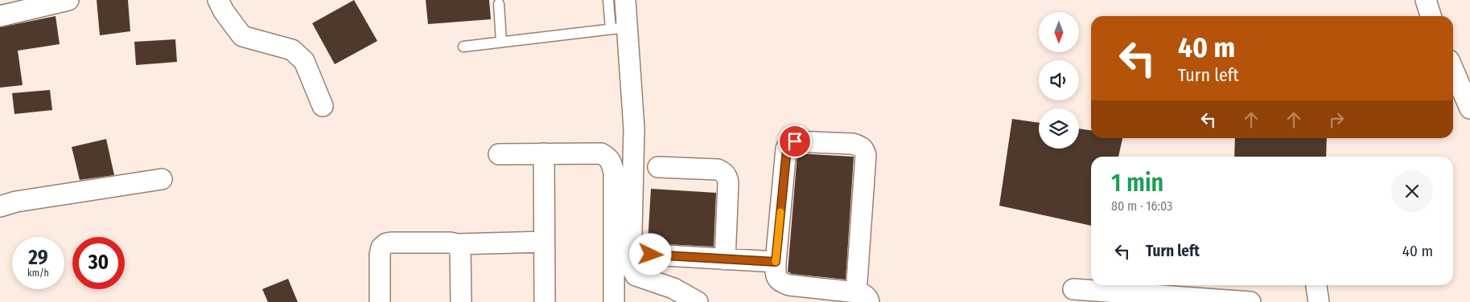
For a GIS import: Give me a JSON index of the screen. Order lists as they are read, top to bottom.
{
  "north": "bottom",
  "page": {
    "turn": ["40 m", "Turn left"],
    "heading": ["1 min", "80 m · 16:03"],
    "list": [
      {
        "name": "Turn left",
        "value": "40 m"
      }
    ],
    "speed": "29 km/h",
    "limit": "30"
  }
}
